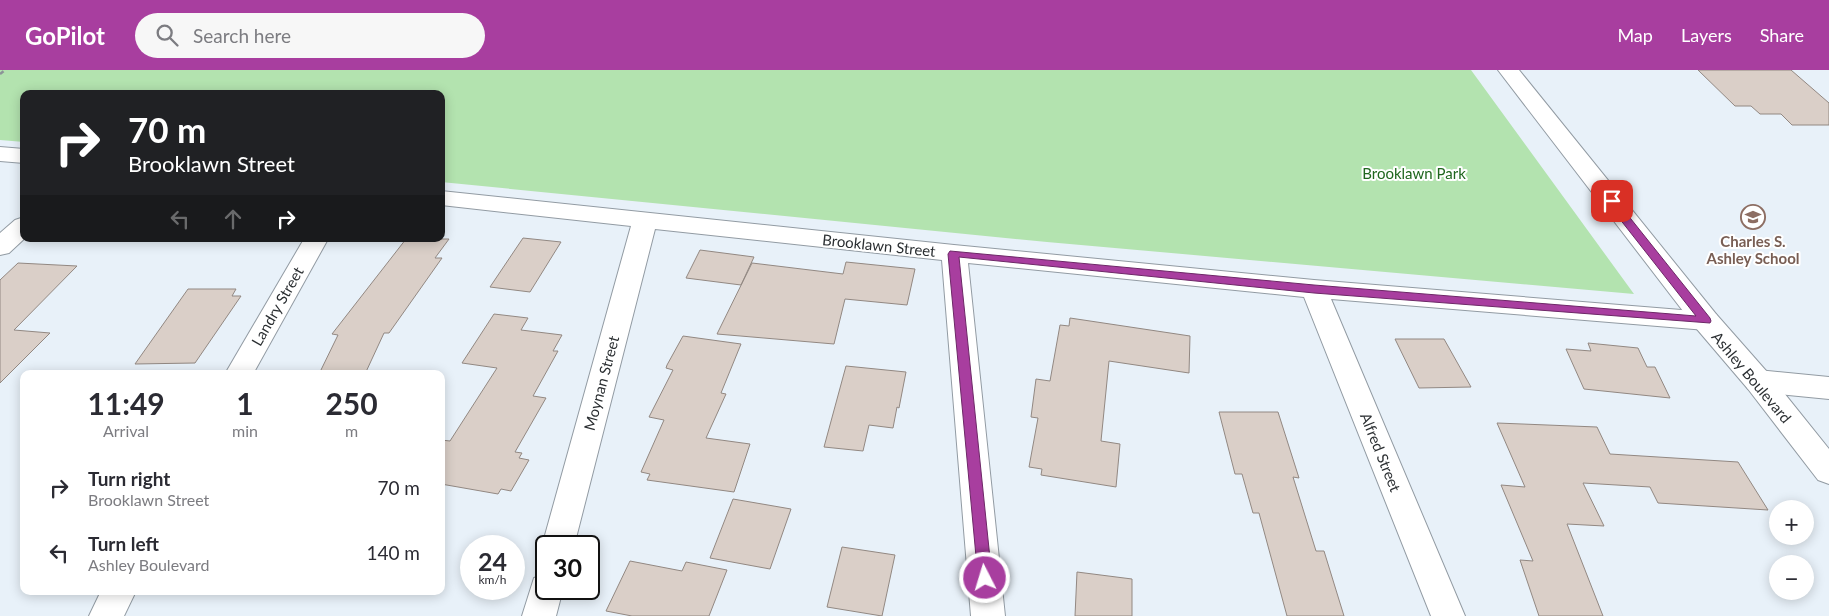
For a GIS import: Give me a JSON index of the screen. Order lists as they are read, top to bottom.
{
  "streets": {
    "street": [
      "Brooklawn Street",
      "Landry Street",
      "Ashley Boulevard",
      "Moynan Street",
      "Alfred Street"
    ]
  },
  "crossings": [
    ["Brooklawn Street", "Ashley Boulevard"],
    ["Brooklawn Street", "Moynan Street"],
    ["Brooklawn Street", "Alfred Street"]
  ],
  "parks": ["Brooklawn Park"],
  "places": {
    "school or university": ["Charles S. Ashley School"]
  },
  "page": {
    "header": "GoPilot",
    "search": "Search here",
    "nav": ["Map", "Layers", "Share"],
    "turn": ["70 m", "Brooklawn Street"],
    "eta": [
      "11:49",
      "Arrival",
      "1",
      "min",
      "250",
      "m"
    ],
    "list": [
      {
        "name": "Turn right",
        "note": "Brooklawn Street",
        "value": "70 m"
      },
      {
        "name": "Turn left",
        "note": "Ashley Boulevard",
        "value": "140 m"
      }
    ],
    "map_buttons": ["+", "−"],
    "speed": "24 km/h",
    "limit": "30"
  }
}
